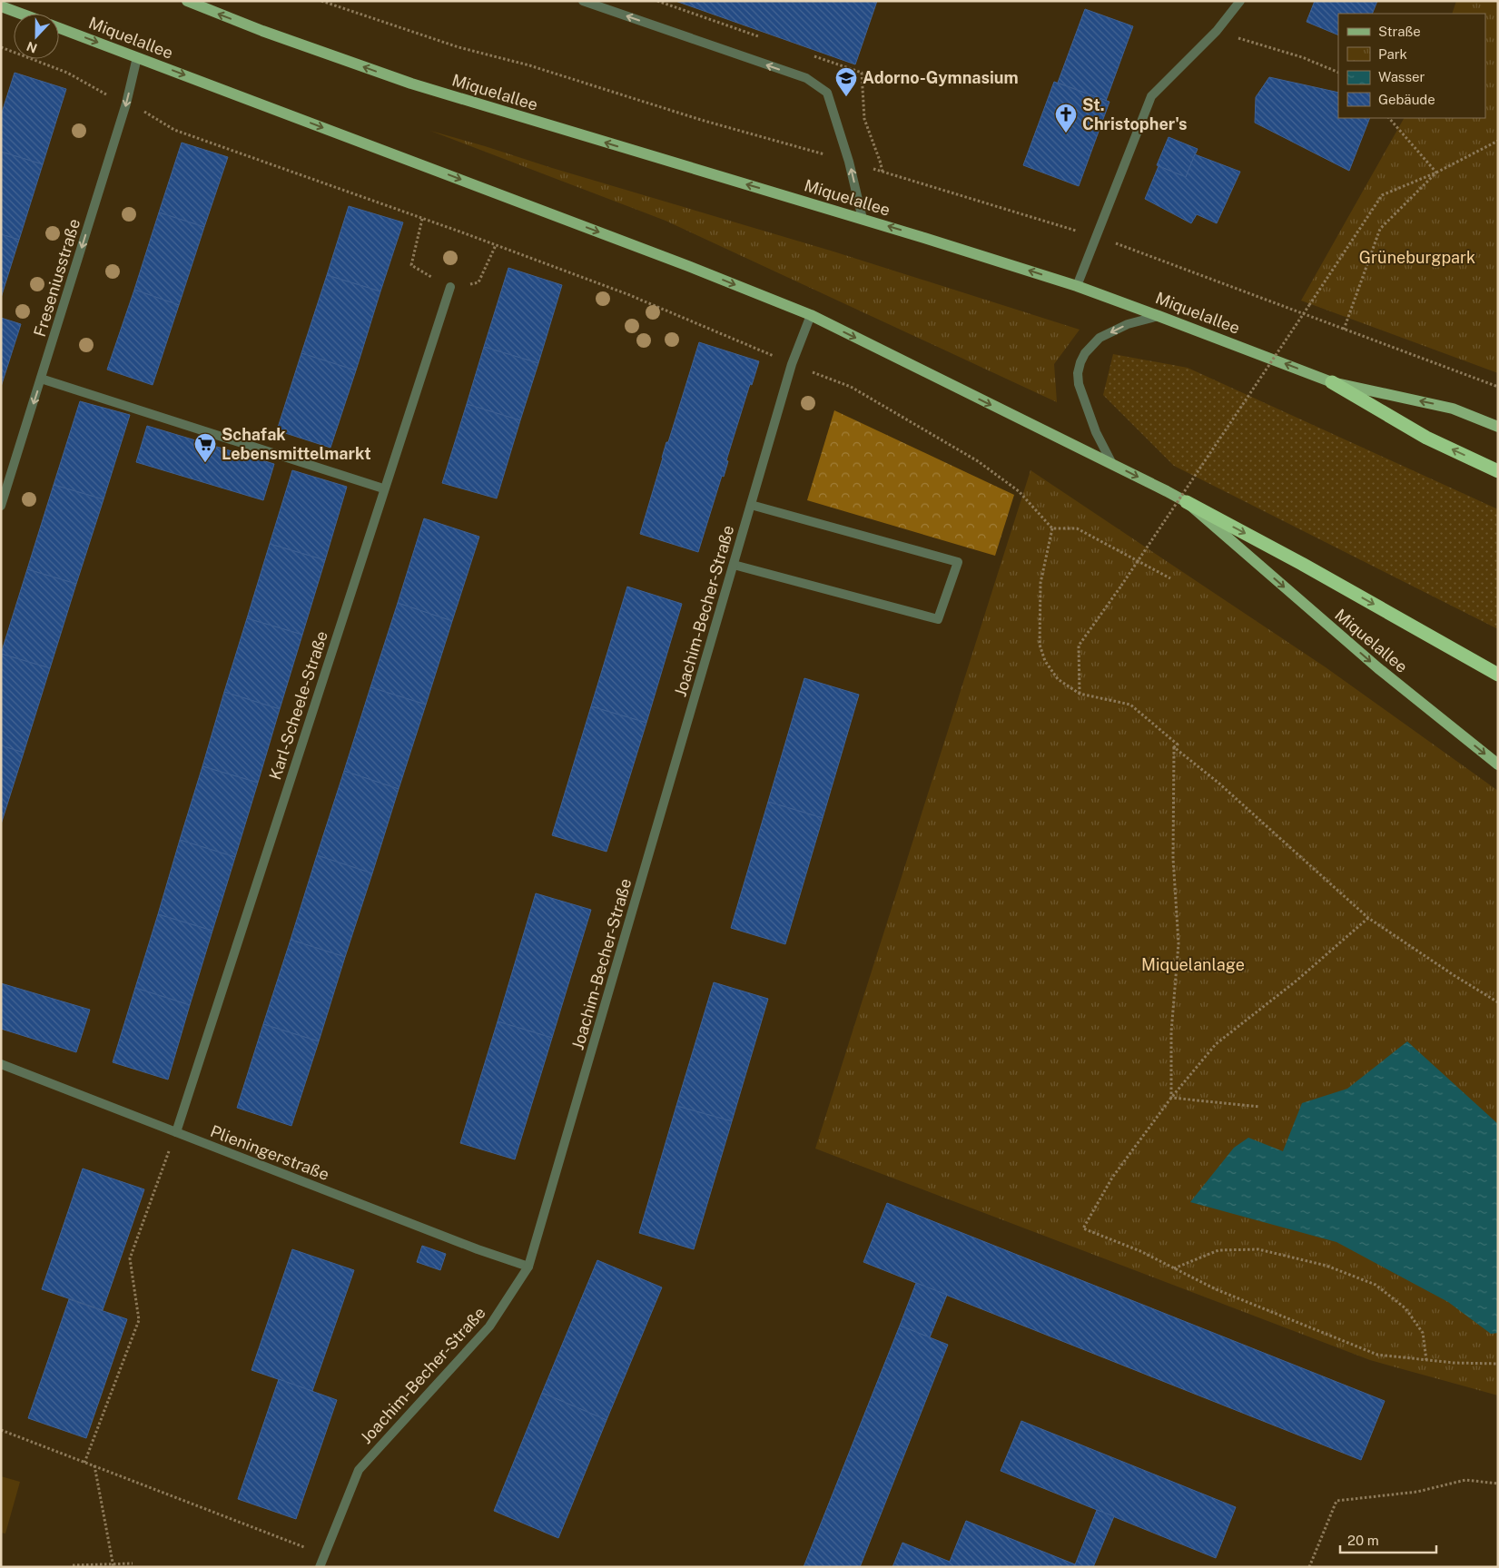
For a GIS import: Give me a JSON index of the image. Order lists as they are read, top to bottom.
{
  "streets": {
    "main road": ["Miquelallee"],
    "street": [
      "Freseniusstraße",
      "Joachim-Becher-Straße",
      "Karl-Scheele-Straße",
      "Plieningerstraße"
    ]
  },
  "crossings": [
    ["Miquelallee", "Freseniusstraße"],
    ["Miquelallee", "Joachim-Becher-Straße"],
    ["Joachim-Becher-Straße", "Plieningerstraße"],
    ["Karl-Scheele-Straße", "Plieningerstraße"]
  ],
  "one_way": ["Freseniusstraße"],
  "parks": ["Grüneburgpark", "Miquelanlage"],
  "places": {
    "school or university": ["Adorno-Gymnasium"],
    "church": ["St. Christopher's"],
    "supermarket": ["Schafak Lebensmittelmarkt"]
  },
  "legend": [
    "Straße",
    "Park",
    "Wasser",
    "Gebäude"
  ],
  "scale_bar": "20 m",
  "north": "bottom"
}
